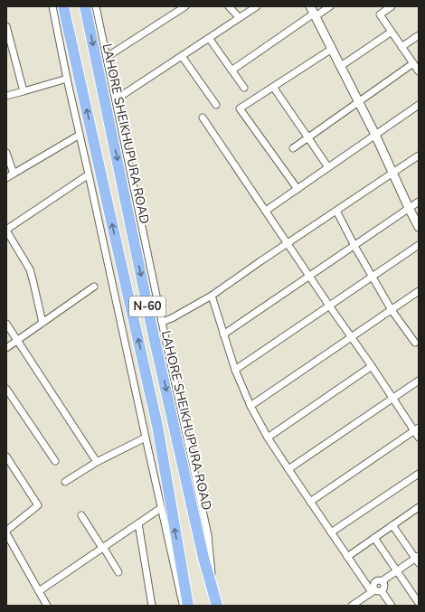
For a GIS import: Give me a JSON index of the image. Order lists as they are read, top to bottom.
{
  "streets": {
    "highway": ["LAHORE SHEIKHUPURA ROAD", "N-60"]
  }
}
